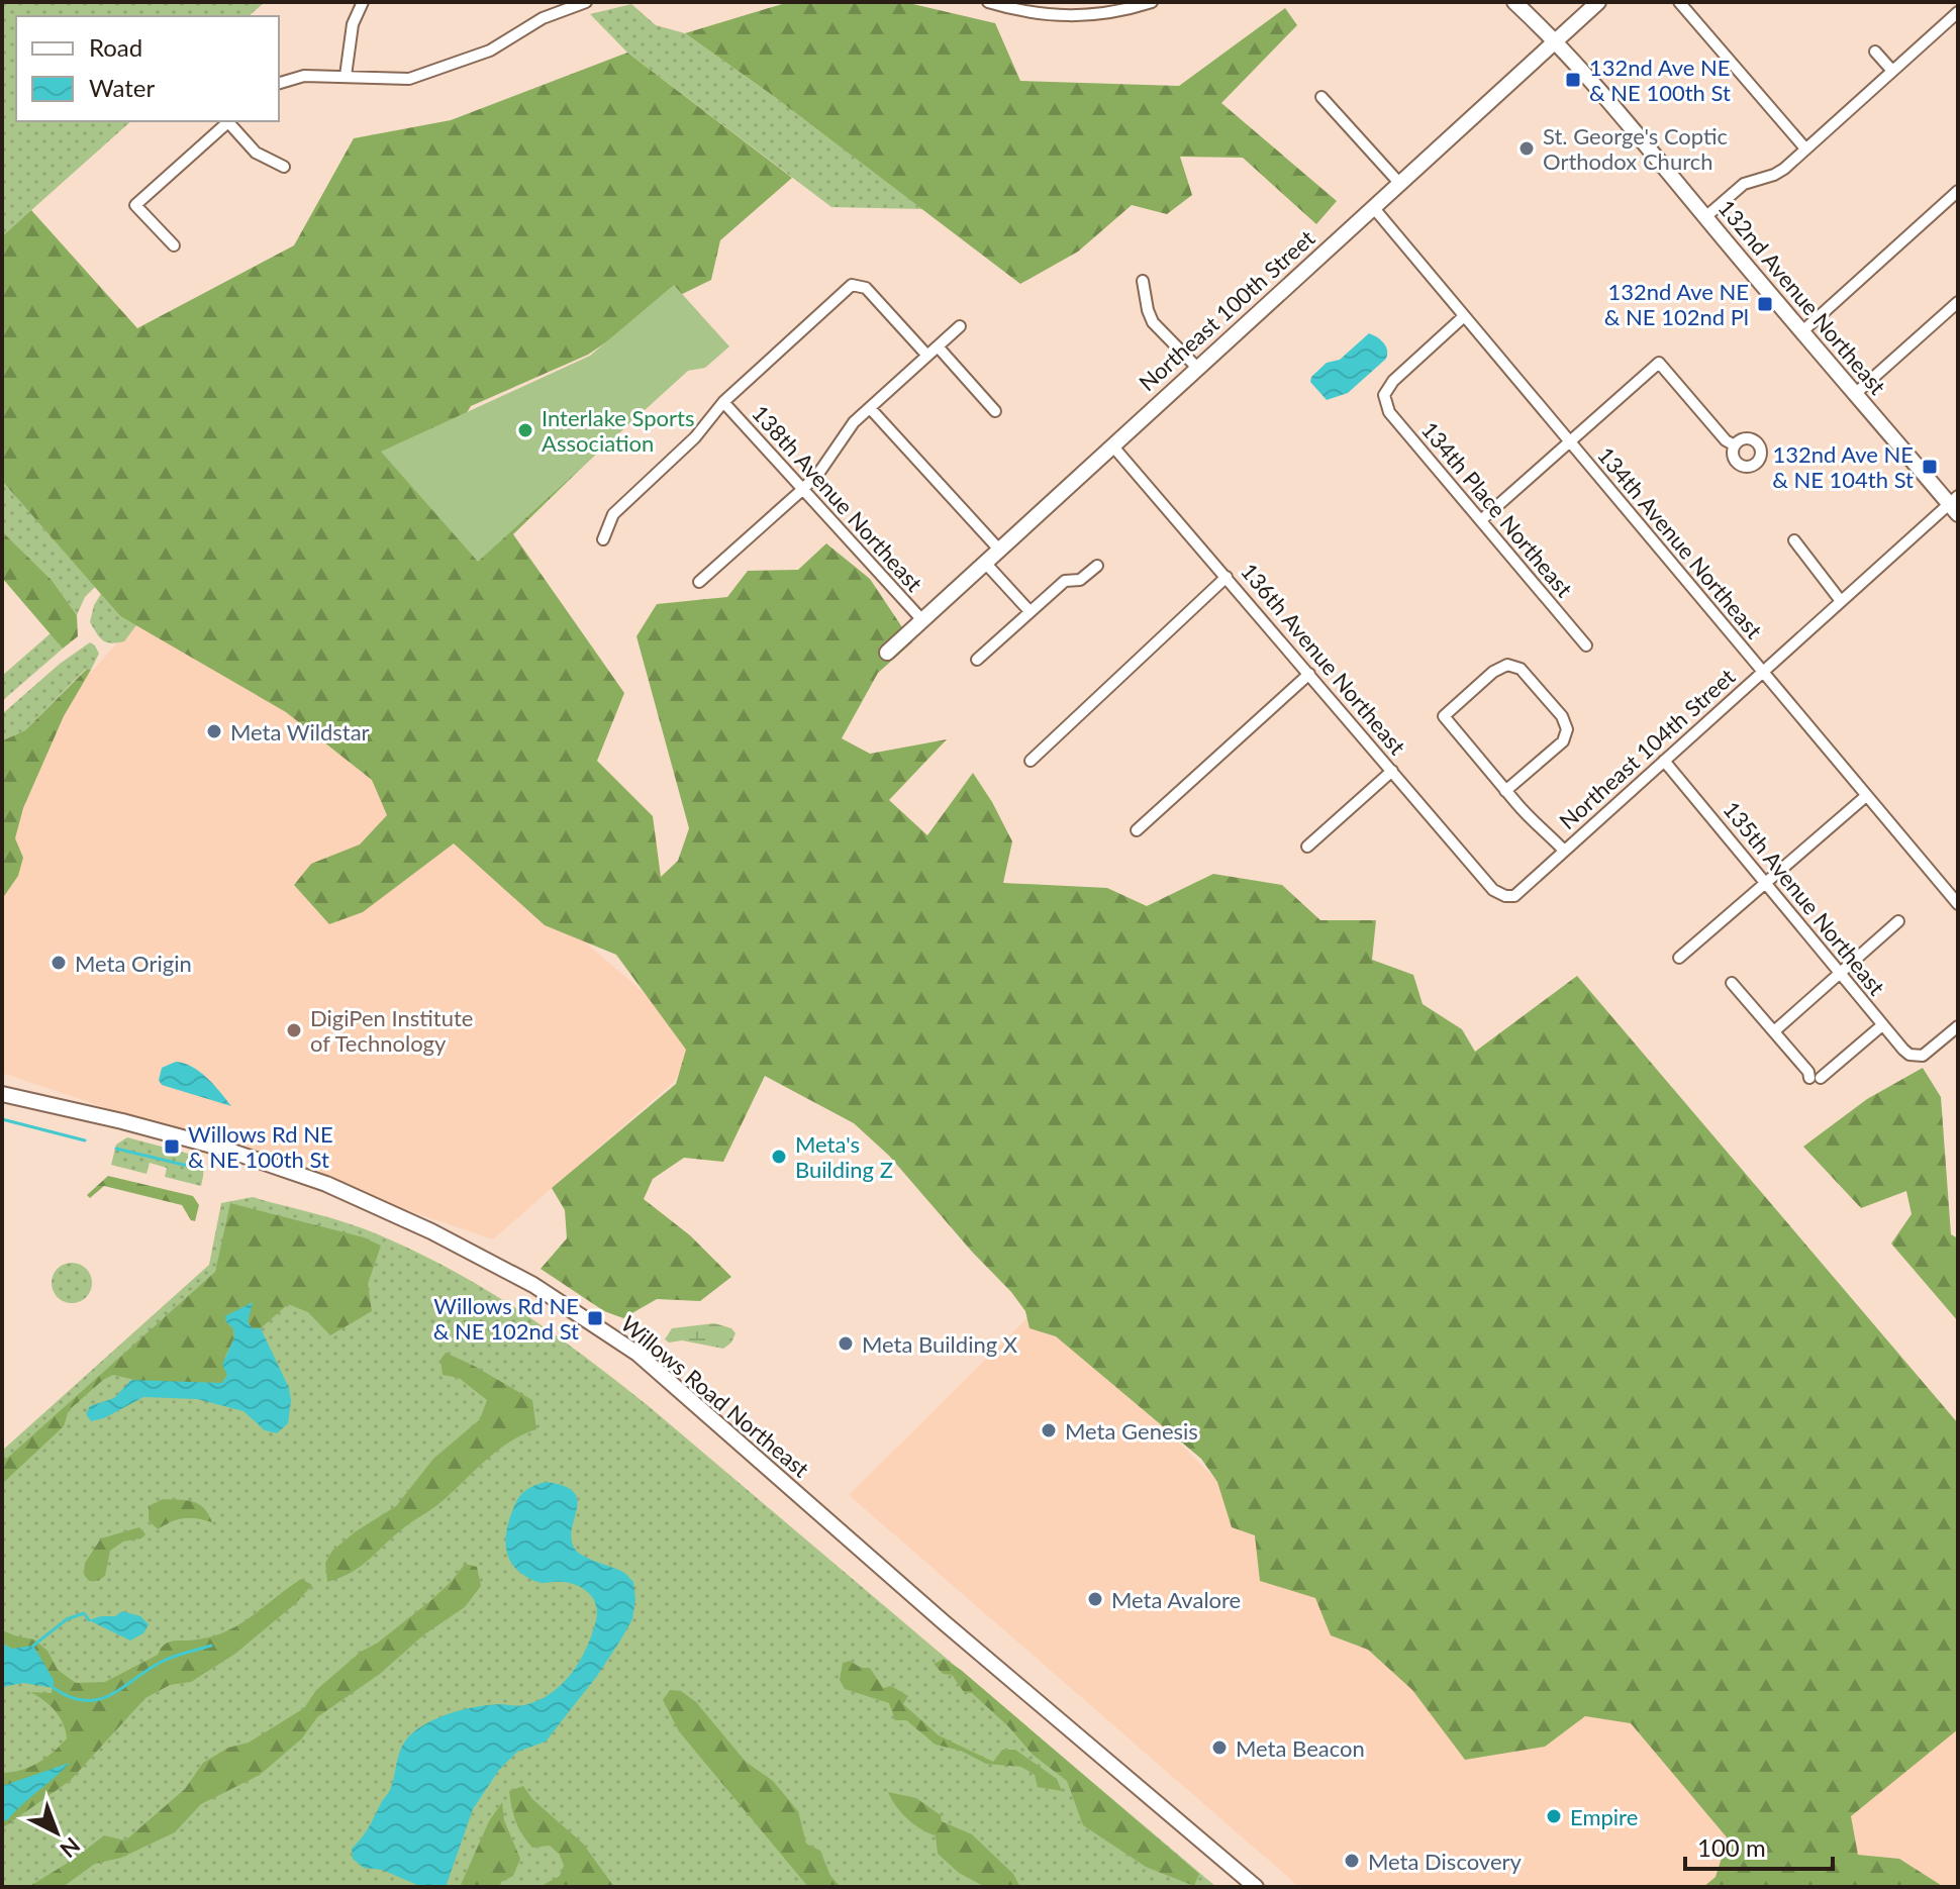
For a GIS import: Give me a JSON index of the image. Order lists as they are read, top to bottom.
{
  "streets": {
    "street": [
      "132nd Avenue Northeast",
      "Northeast 100th Street",
      "138th Avenue Northeast",
      "134th Place Northeast",
      "134th Avenue Northeast",
      "136th Avenue Northeast",
      "Northeast 104th Street",
      "135th Avenue Northeast",
      "Willows Road Northeast"
    ]
  },
  "crossings": [
    ["132nd Avenue Northeast", "Northeast 100th Street"],
    ["132nd Avenue Northeast", "Northeast 104th Street"],
    ["Northeast 100th Street", "138th Avenue Northeast"],
    ["Northeast 100th Street", "134th Avenue Northeast"],
    ["Northeast 100th Street", "136th Avenue Northeast"],
    ["134th Place Northeast", "134th Avenue Northeast"],
    ["134th Avenue Northeast", "Northeast 104th Street"],
    ["136th Avenue Northeast", "Northeast 104th Street"],
    ["Northeast 104th Street", "135th Avenue Northeast"]
  ],
  "places": {
    "transit": [
      "132nd Ave NE & NE 100th St",
      "132nd Ave NE & NE 102nd Pl",
      "132nd Ave NE & NE 104th St",
      "Willows Rd NE & NE 100th St",
      "Willows Rd NE & NE 102nd St"
    ],
    "other": [
      "St. George's Coptic Orthodox Church",
      "Interlake Sports Association",
      "Meta Wildstar",
      "Meta Origin",
      "DigiPen Institute of Technology",
      "Meta's Building Z",
      "Meta Building X",
      "Meta Genesis",
      "Meta Avalore",
      "Meta Beacon",
      "Empire",
      "Meta Discovery"
    ]
  },
  "legend": ["Road", "Water"],
  "scale_bar": "100 m",
  "north": "bottom right"
}
